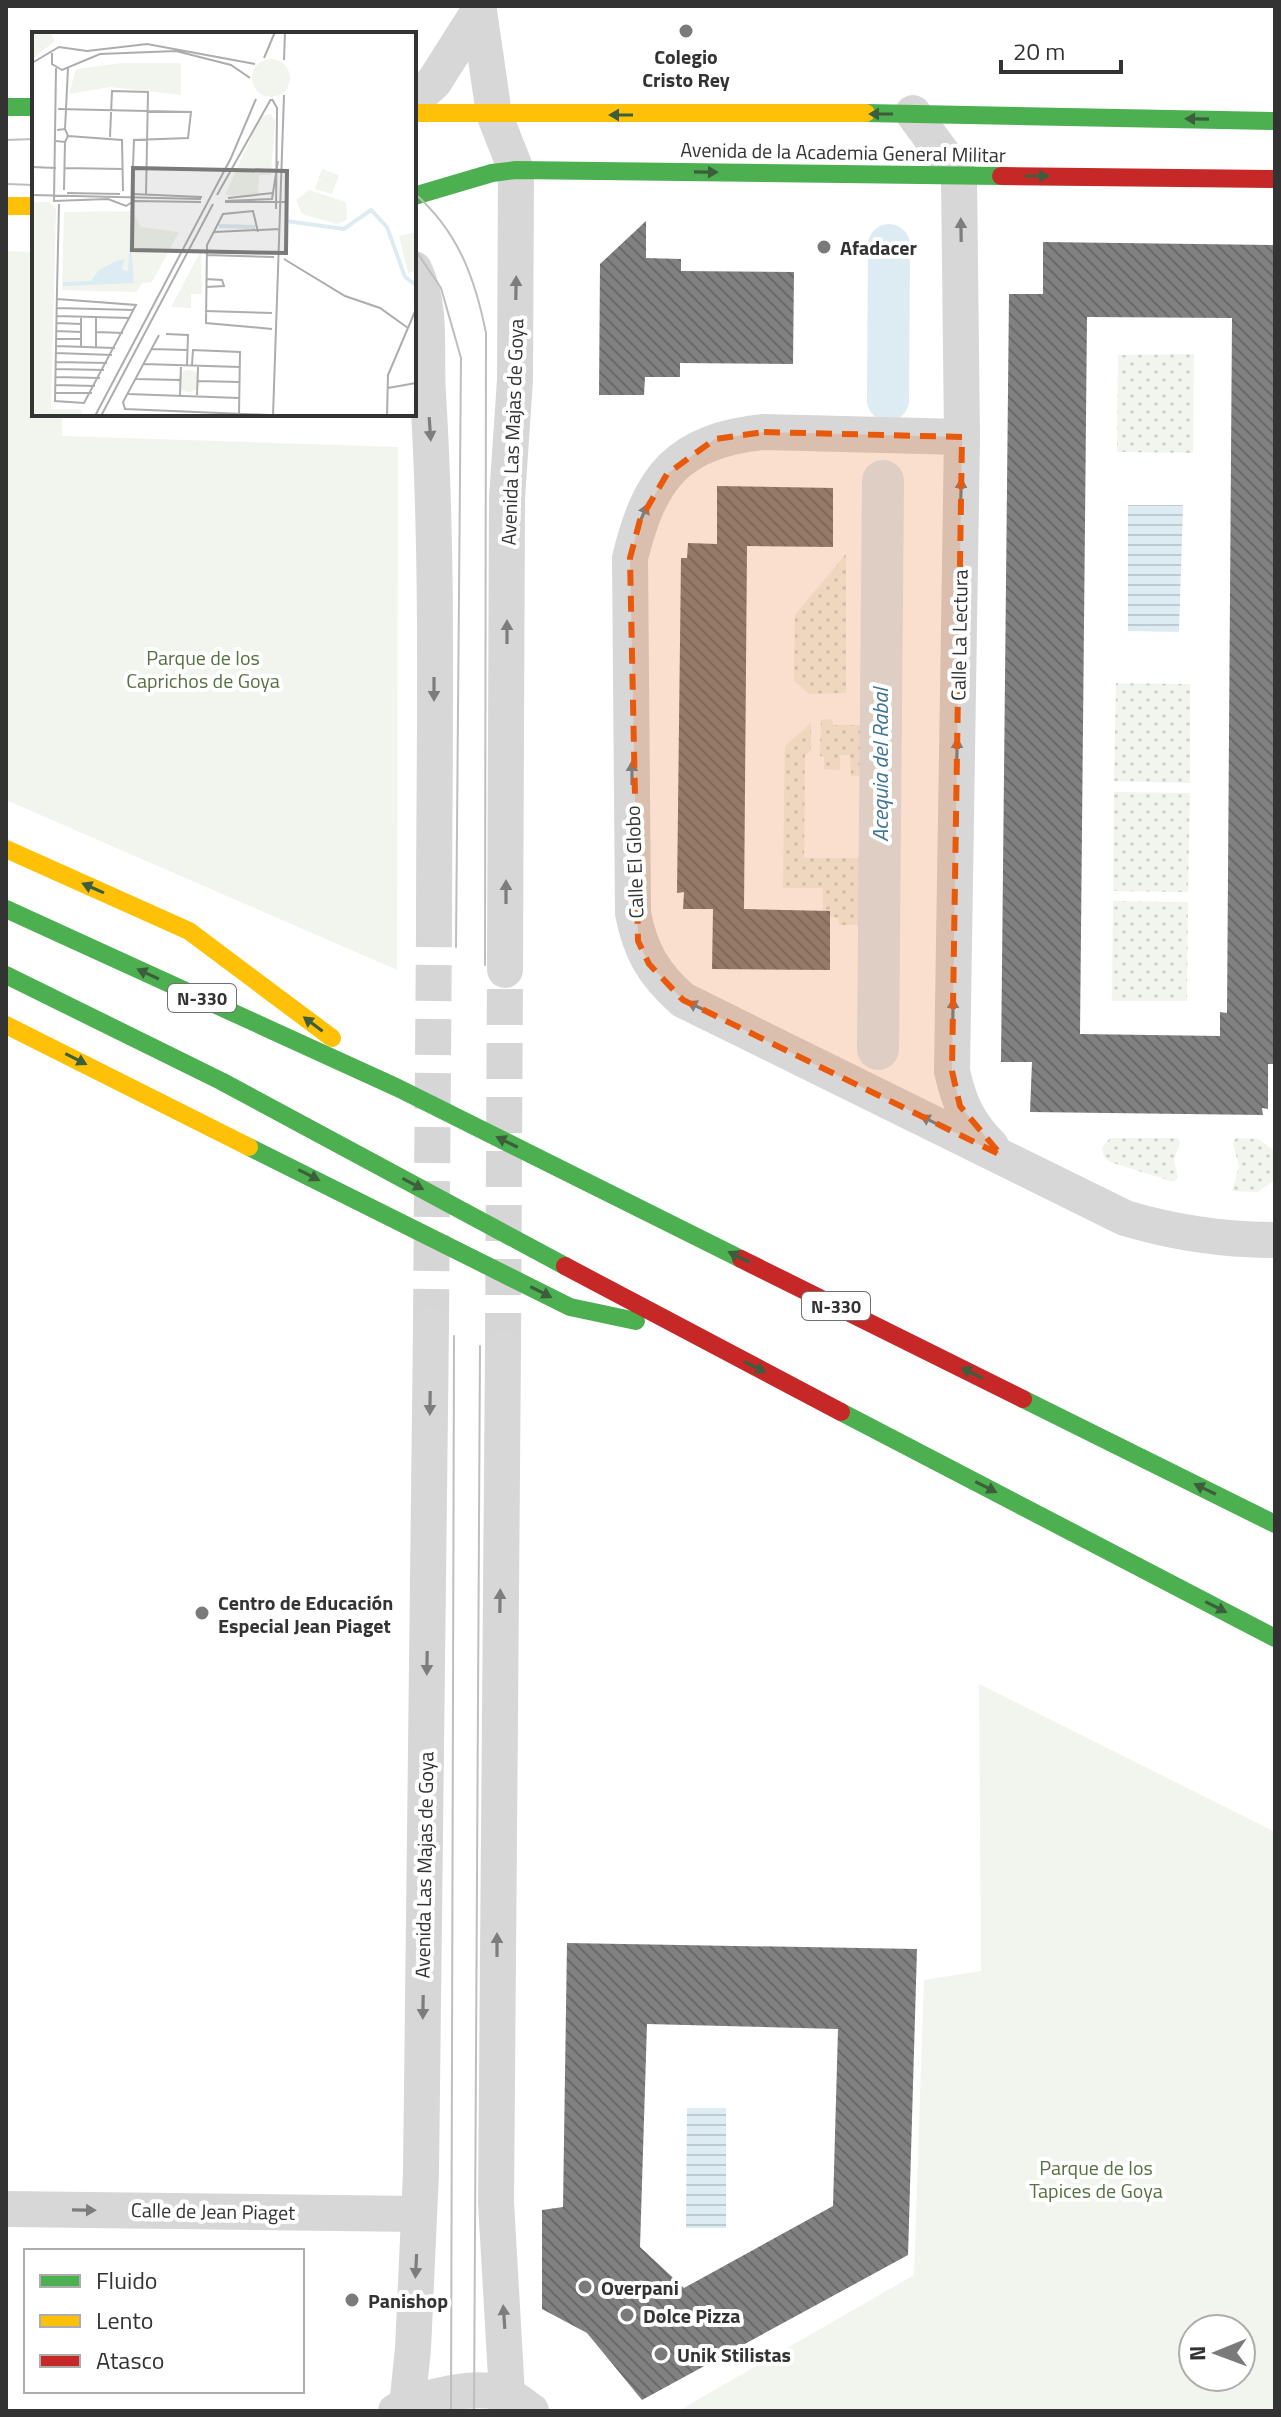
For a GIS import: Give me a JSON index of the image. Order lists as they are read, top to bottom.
{
  "streets": {
    "main road": ["Avenida de la Academia General Militar", "N-330"],
    "street": [
      "Avenida Las Majas de Goya",
      "Calle La Lectura",
      "Calle El Globo",
      "Calle de Jean Piaget"
    ]
  },
  "crossings": [
    ["Avenida de la Academia General Militar", "Avenida Las Majas de Goya"],
    ["Avenida de la Academia General Militar", "Calle La Lectura"],
    ["Avenida Las Majas de Goya", "Calle de Jean Piaget"],
    ["Calle La Lectura", "Calle El Globo"]
  ],
  "one_way": ["Calle La Lectura", "Calle de Jean Piaget"],
  "water": ["Acequia del Rabal"],
  "parks": ["Parque de los Caprichos de Goya", "Parque de los Tapices de Goya"],
  "places": [
    "Colegio Cristo Rey",
    "Afadacer",
    "Centro de Educación Especial Jean Piaget",
    "Overpani",
    "Panishop",
    "Dolce Pizza",
    "Unik Stilistas"
  ],
  "legend": ["Fluido", "Lento", "Atasco"],
  "scale_bar": "20 m",
  "north": "left"
}
